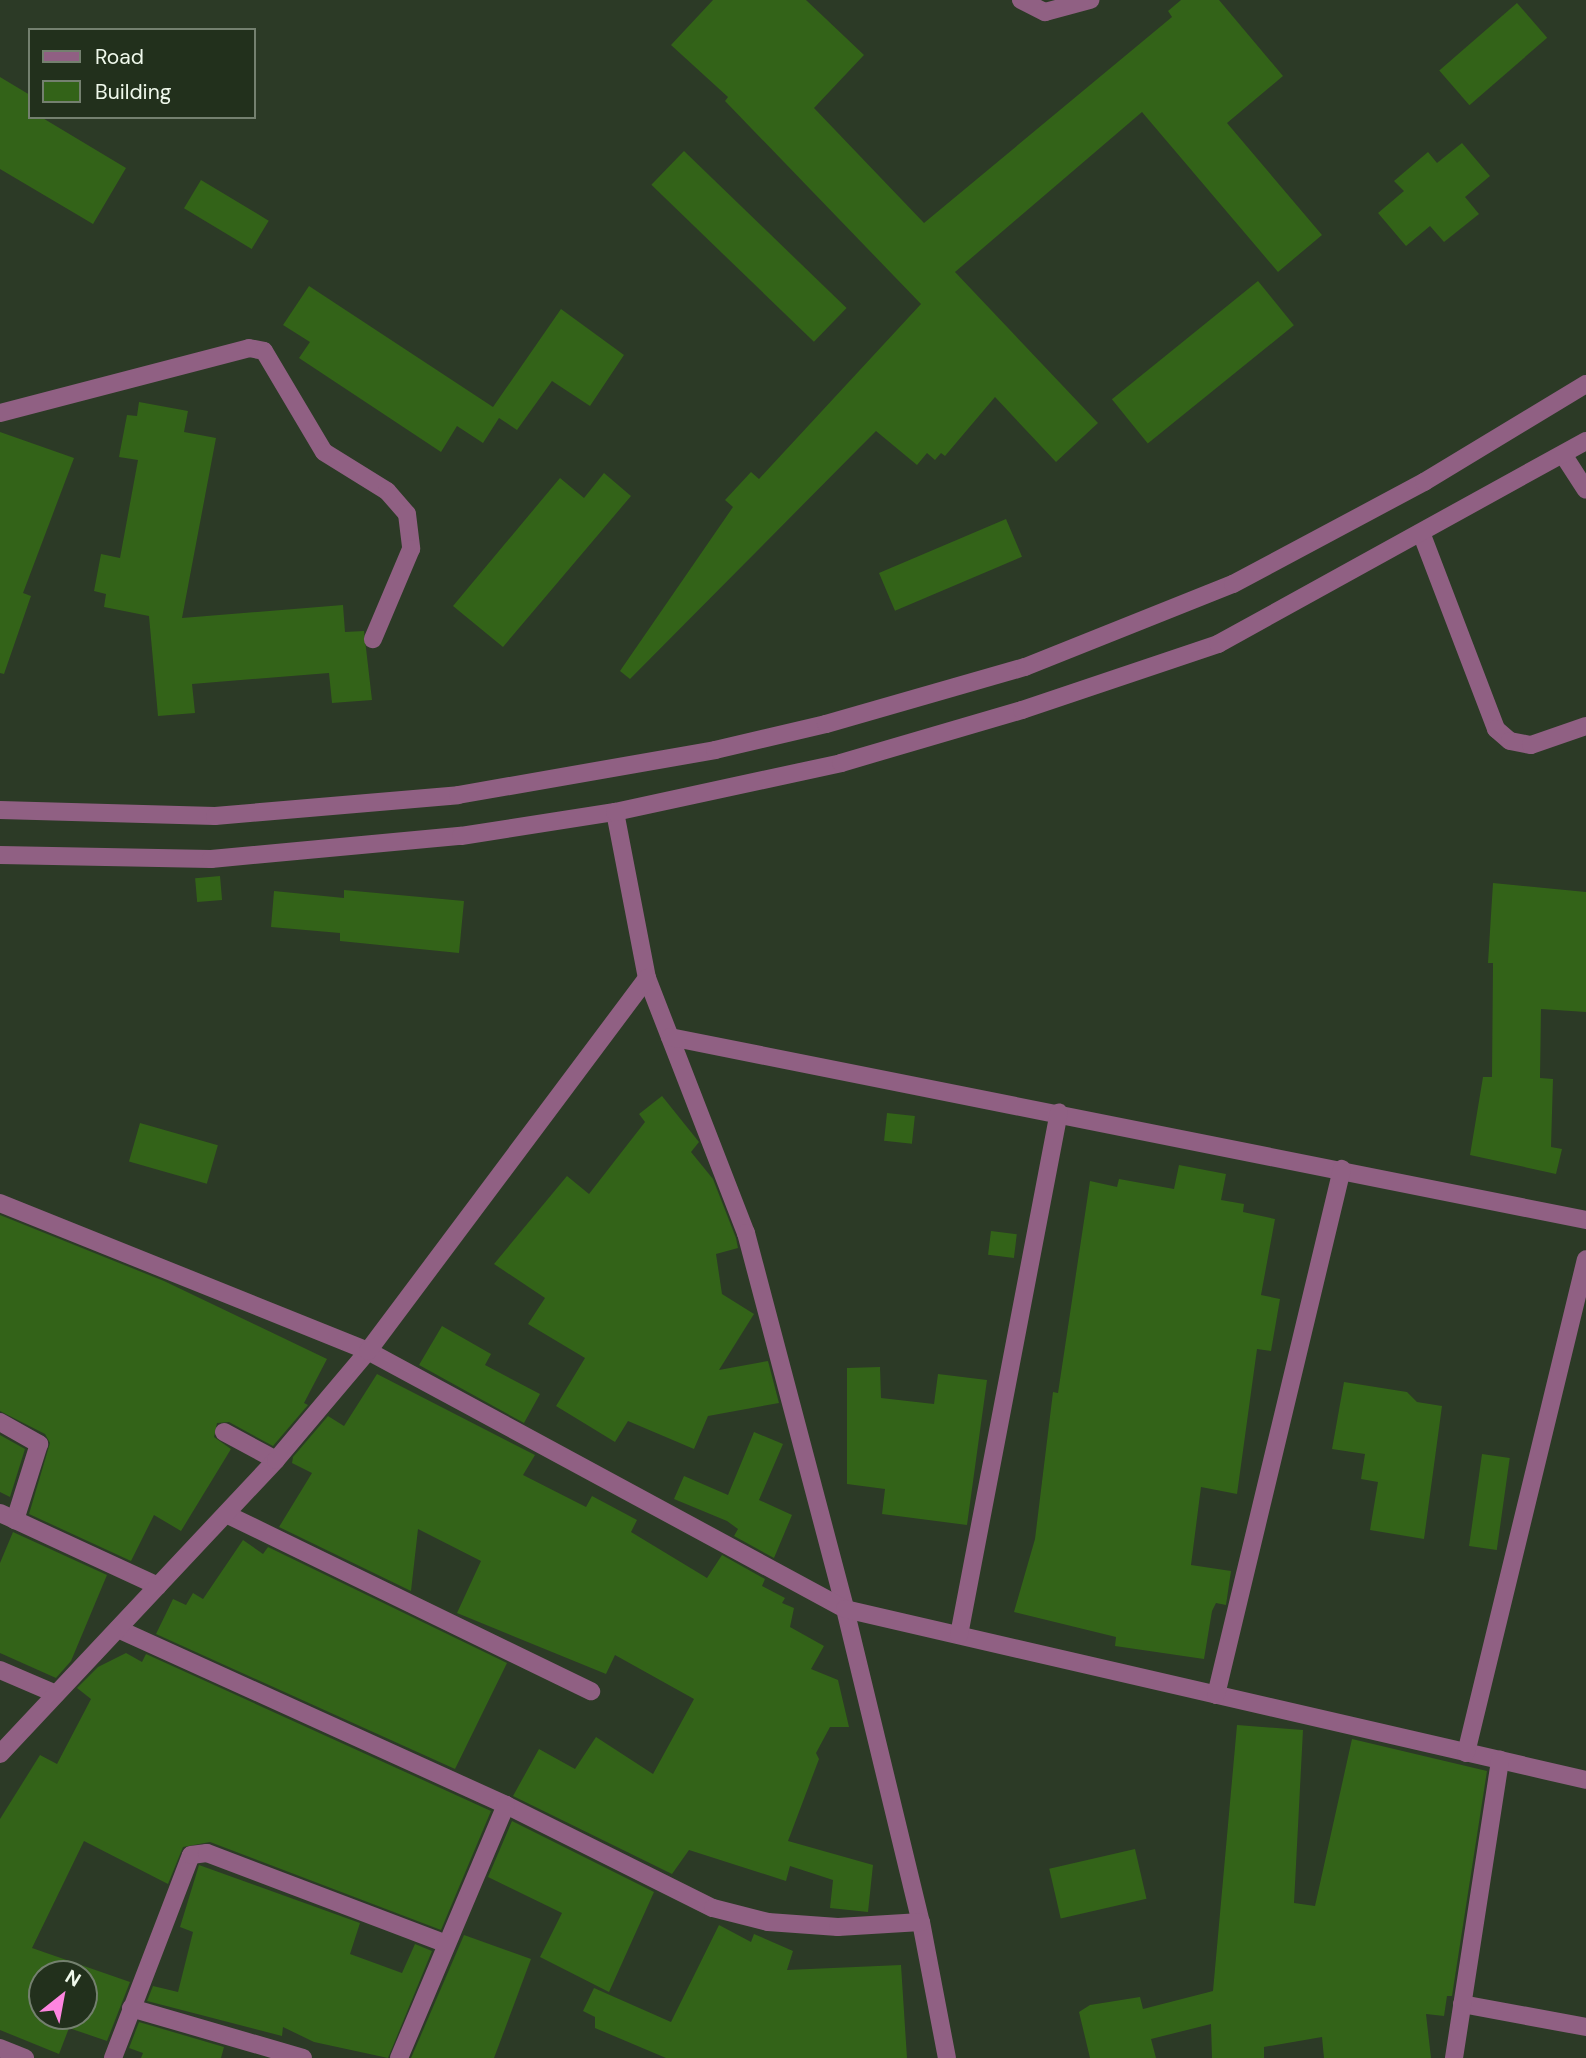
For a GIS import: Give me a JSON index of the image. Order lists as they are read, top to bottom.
{
  "legend": ["Road", "Building"],
  "north": "top right"
}
